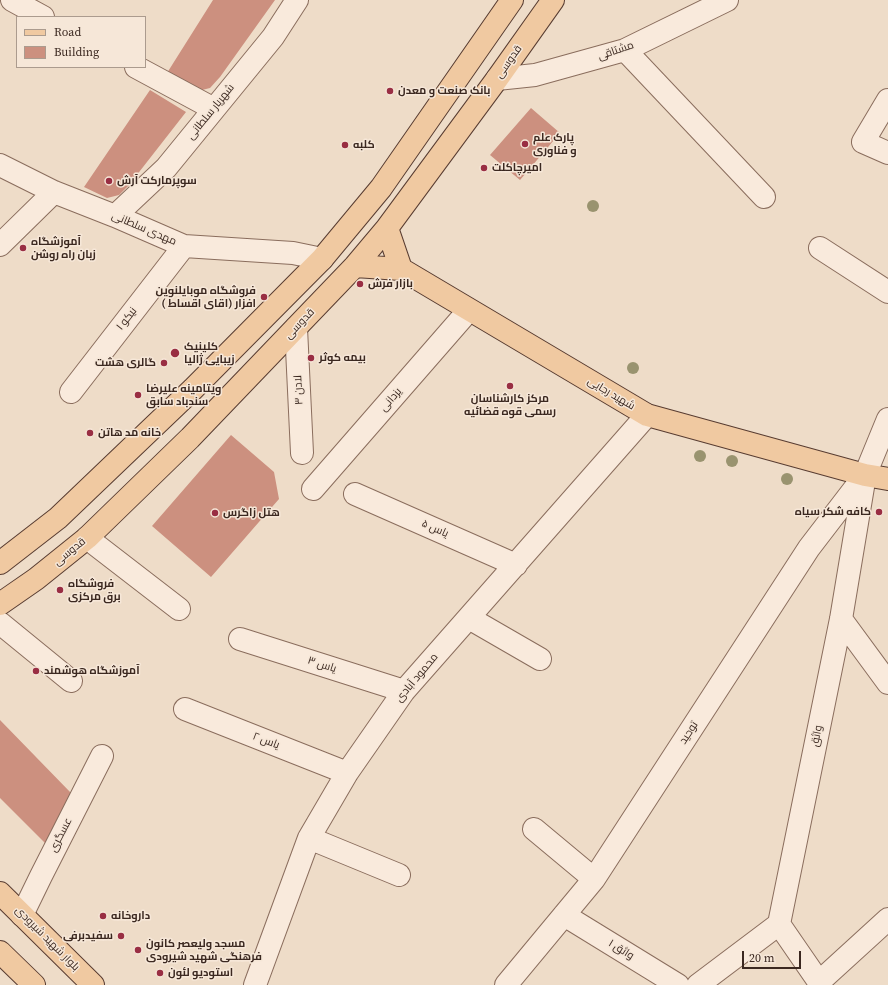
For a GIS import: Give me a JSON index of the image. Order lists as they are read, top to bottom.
{
  "streets": {
    "main road": ["قدوسی", "شهید رجایی", "بلوار شهید شیرودی"],
    "street": [
      "مشتاقی",
      "شهریار سلطانی",
      "مهدی سلطانی",
      "نیکو ۱",
      "لادن ۳",
      "یزدانی",
      "یاس ۵",
      "یاس ۳",
      "محمود آبادی",
      "توحید",
      "واثق",
      "یاس ۲",
      "عسگری",
      "واثق ۱"
    ]
  },
  "crossings": [
    ["مشتاقی", "قدوسی"],
    ["قدوسی", "لادن ۳"],
    ["قدوسی", "شهید رجایی"],
    ["شهریار سلطانی", "مهدی سلطانی"],
    ["مهدی سلطانی", "نیکو ۱"],
    ["شهید رجایی", "یزدانی"],
    ["شهید رجایی", "محمود آبادی"],
    ["شهید رجایی", "توحید"],
    ["شهید رجایی", "واثق"],
    ["یاس ۵", "محمود آبادی"],
    ["یاس ۳", "محمود آبادی"],
    ["محمود آبادی", "یاس ۲"],
    ["توحید", "واثق"],
    ["توحید", "واثق ۱"],
    ["عسگری", "بلوار شهید شیرودی"]
  ],
  "places": [
    "بانک صنعت و معدن",
    "پارک علم و فناوری",
    "کلبه",
    "امیرچاکلت",
    "سوپرمارکت آرش",
    "آموزشگاه زبان راه روشن",
    "بازار فرش",
    "فروشگاه موبایلنوین افزار (اقای اقساط )",
    "کلینیک زیبایی ژالیا",
    "بیمه کوثر",
    "گالری هشت",
    "مرکز کارشناسان رسمی قوه قضائیه",
    "ویتامینه علیرضا سندباد سابق",
    "خانه مد هاتن",
    "کافه شکر سیاه",
    "هتل زاگرس",
    "فروشگاه برق مرکزی",
    "آموزشگاه هوشمند",
    "داروخانه",
    "سفیدبرفی",
    "مسجد ولیعصر کانون فرهنگی شهید شیرودی",
    "استوديو لئون"
  ],
  "legend": ["Road", "Building"],
  "scale_bar": "20 m"
}
